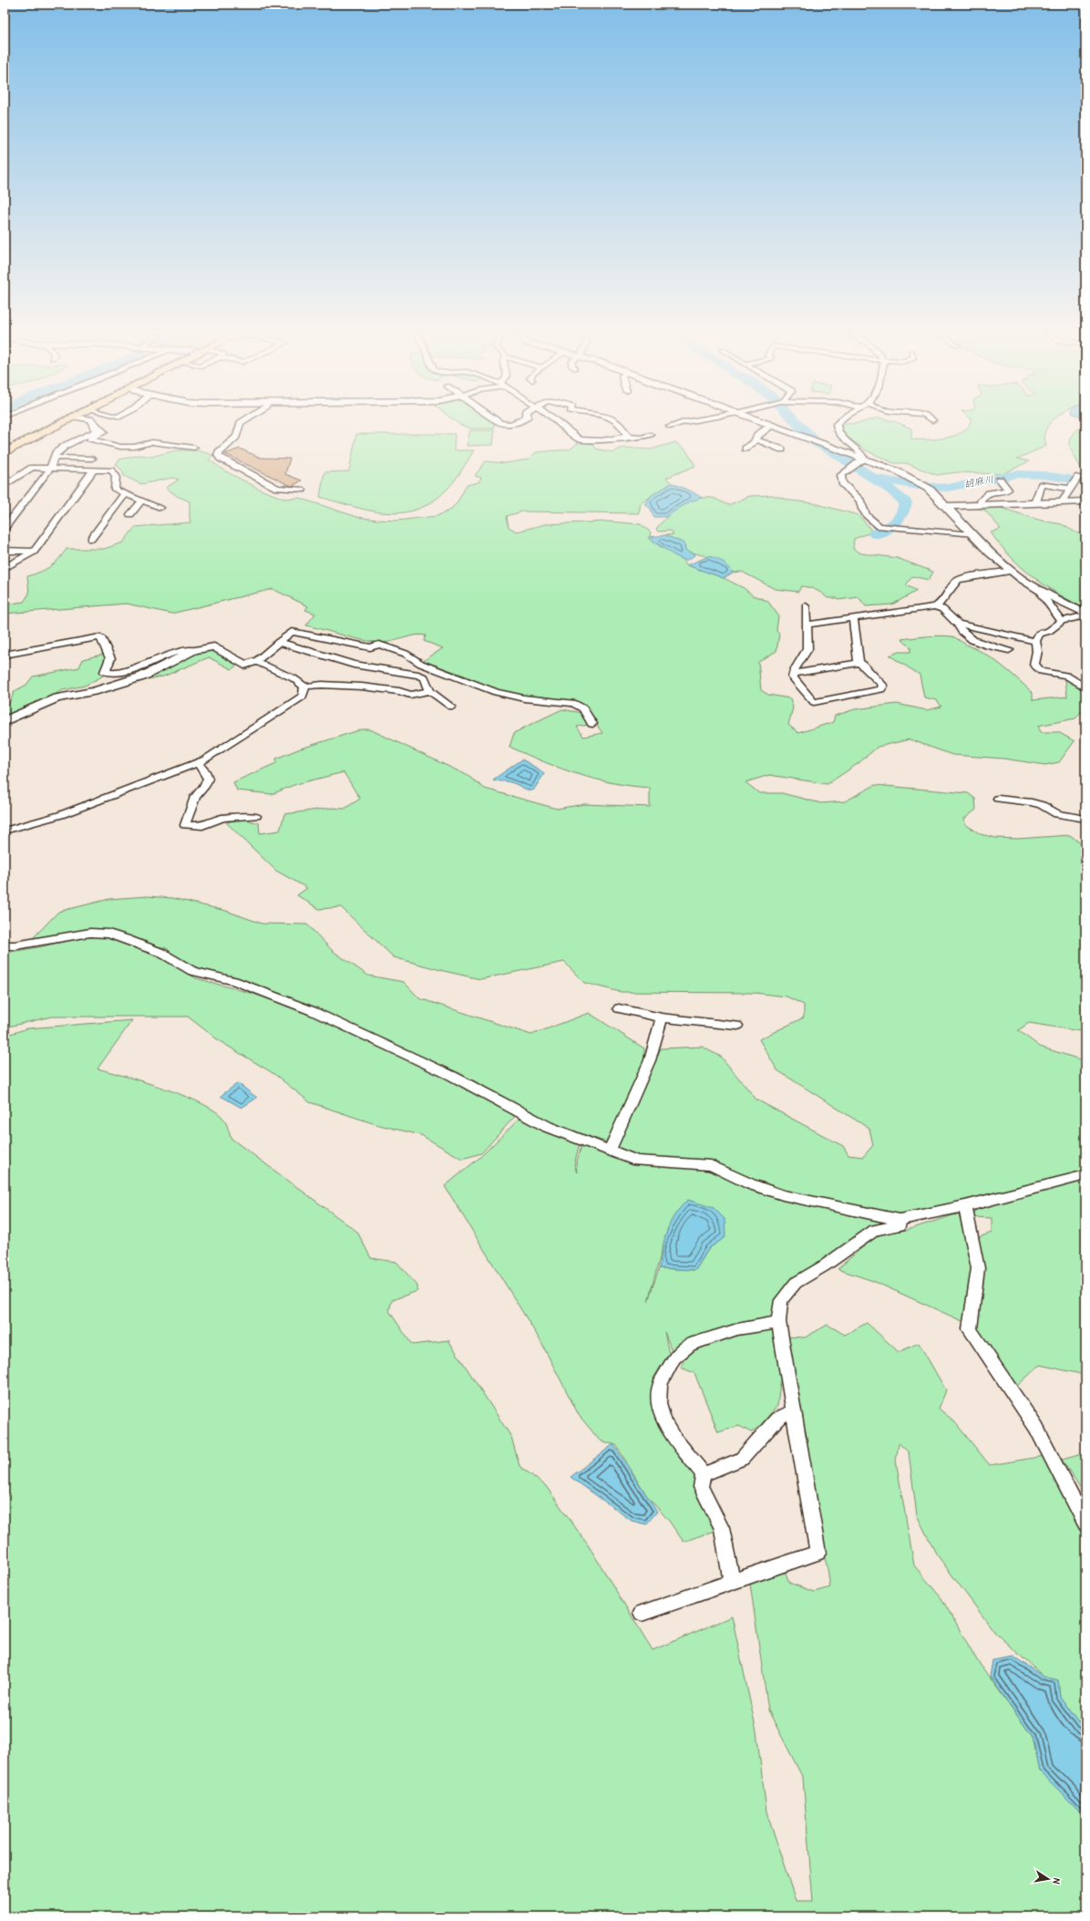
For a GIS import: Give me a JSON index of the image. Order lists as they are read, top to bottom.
{
  "water": ["胡麻川"],
  "north": "right"
}
